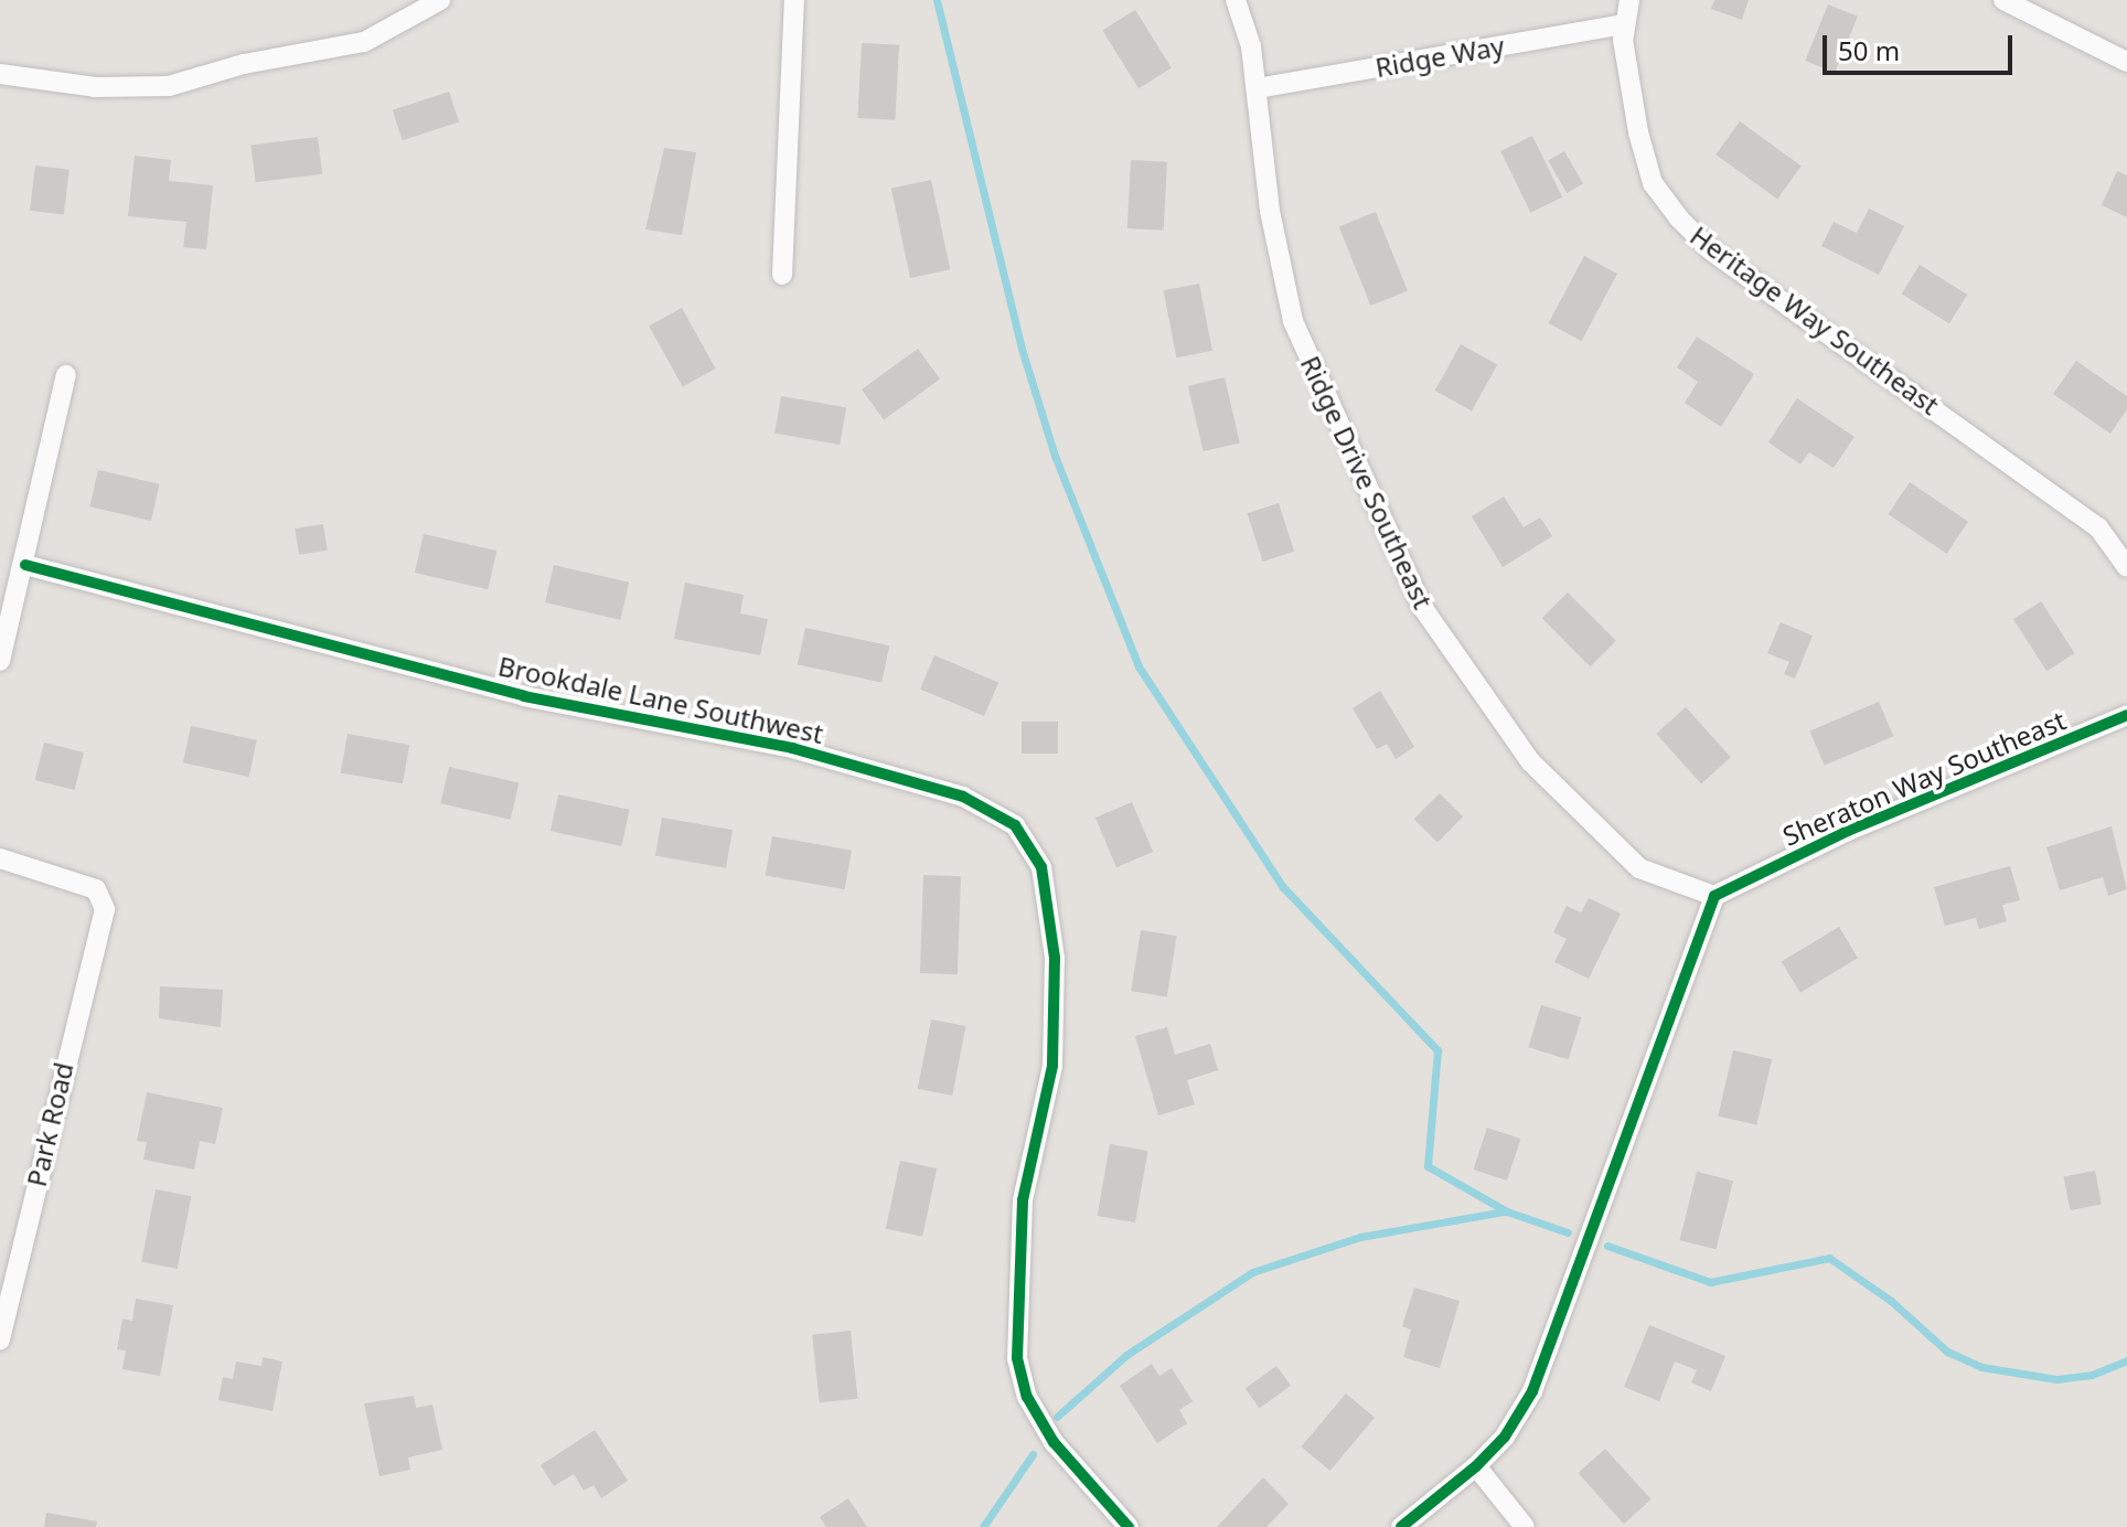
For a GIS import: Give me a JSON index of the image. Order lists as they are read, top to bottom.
{
  "streets": {
    "street": [
      "Ridge Way",
      "Heritage Way Southeast",
      "Ridge Drive Southeast",
      "Brookdale Lane Southwest",
      "Sheraton Way Southeast",
      "Park Road"
    ]
  },
  "crossings": [
    ["Ridge Way", "Heritage Way Southeast"],
    ["Ridge Way", "Ridge Drive Southeast"],
    ["Ridge Drive Southeast", "Sheraton Way Southeast"]
  ],
  "scale_bar": "50 m"
}
